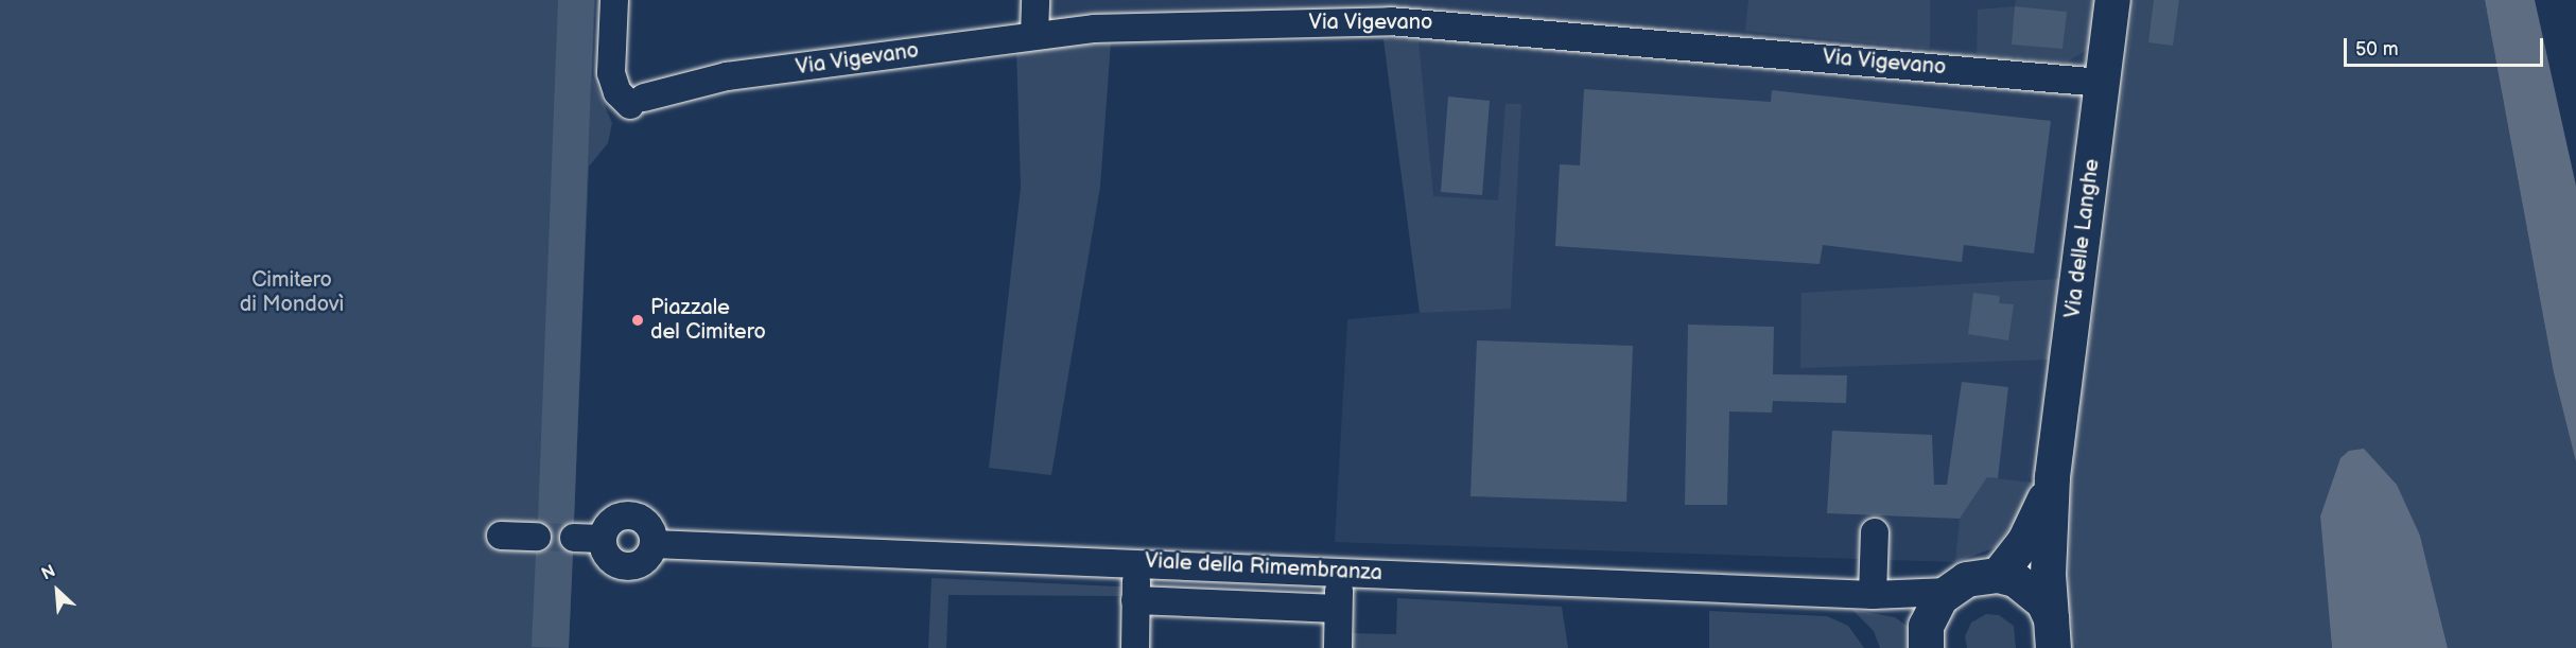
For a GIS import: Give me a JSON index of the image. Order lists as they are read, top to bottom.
{
  "streets": {
    "main road": ["Via delle Langhe"],
    "street": ["Via Vigevano", "Viale della Rimembranza"]
  },
  "crossings": [
    ["Via Vigevano", "Via delle Langhe"]
  ],
  "parks": ["Cimitero di Mondovì"],
  "places": ["Piazzale del Cimitero"],
  "scale_bar": "50 m",
  "north": "top left"
}
